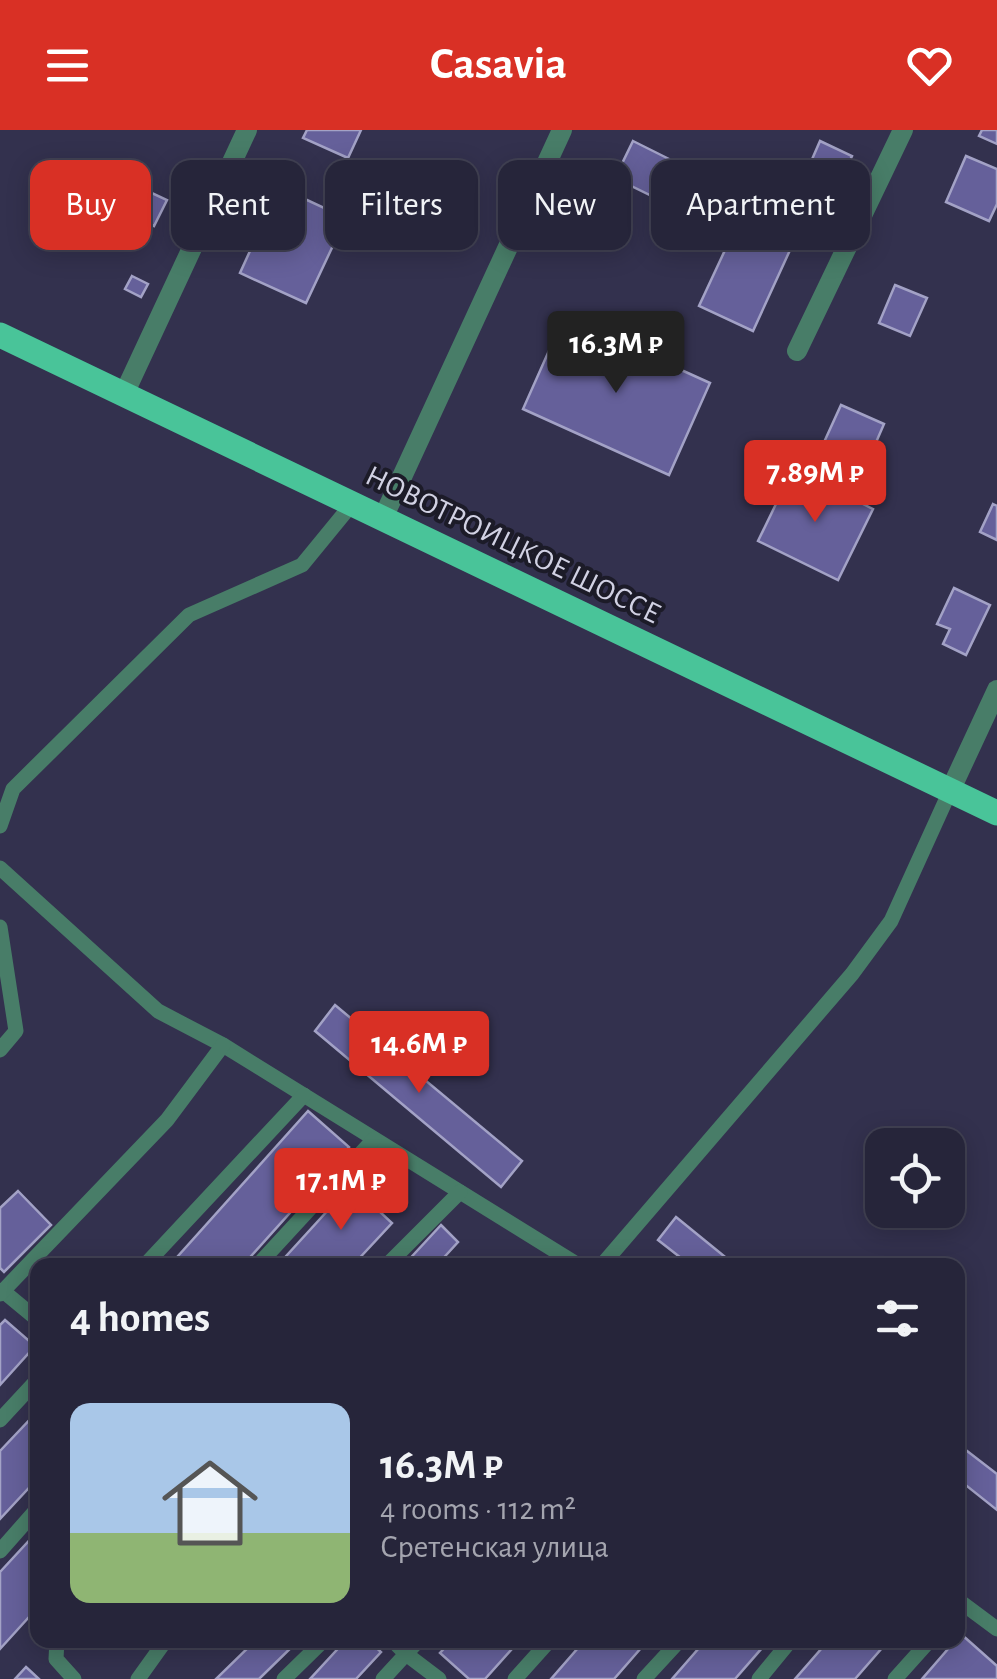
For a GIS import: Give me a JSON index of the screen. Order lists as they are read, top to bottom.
{
  "streets": {
    "main road": ["НОВОТРОИЦКОЕ ШОССЕ"]
  },
  "page": {
    "header": "Casavia",
    "chip": [
      "Buy",
      "Rent",
      "Filters",
      "New",
      "Apartment"
    ],
    "price": [
      "16.3M ₽",
      "7.89M ₽",
      "14.6M ₽",
      "17.1M ₽"
    ],
    "heading": "4 homes",
    "list": [
      {
        "name": "16.3M ₽",
        "note": "4 rooms · 112 m² · Сретенская улица"
      }
    ]
  }
}
